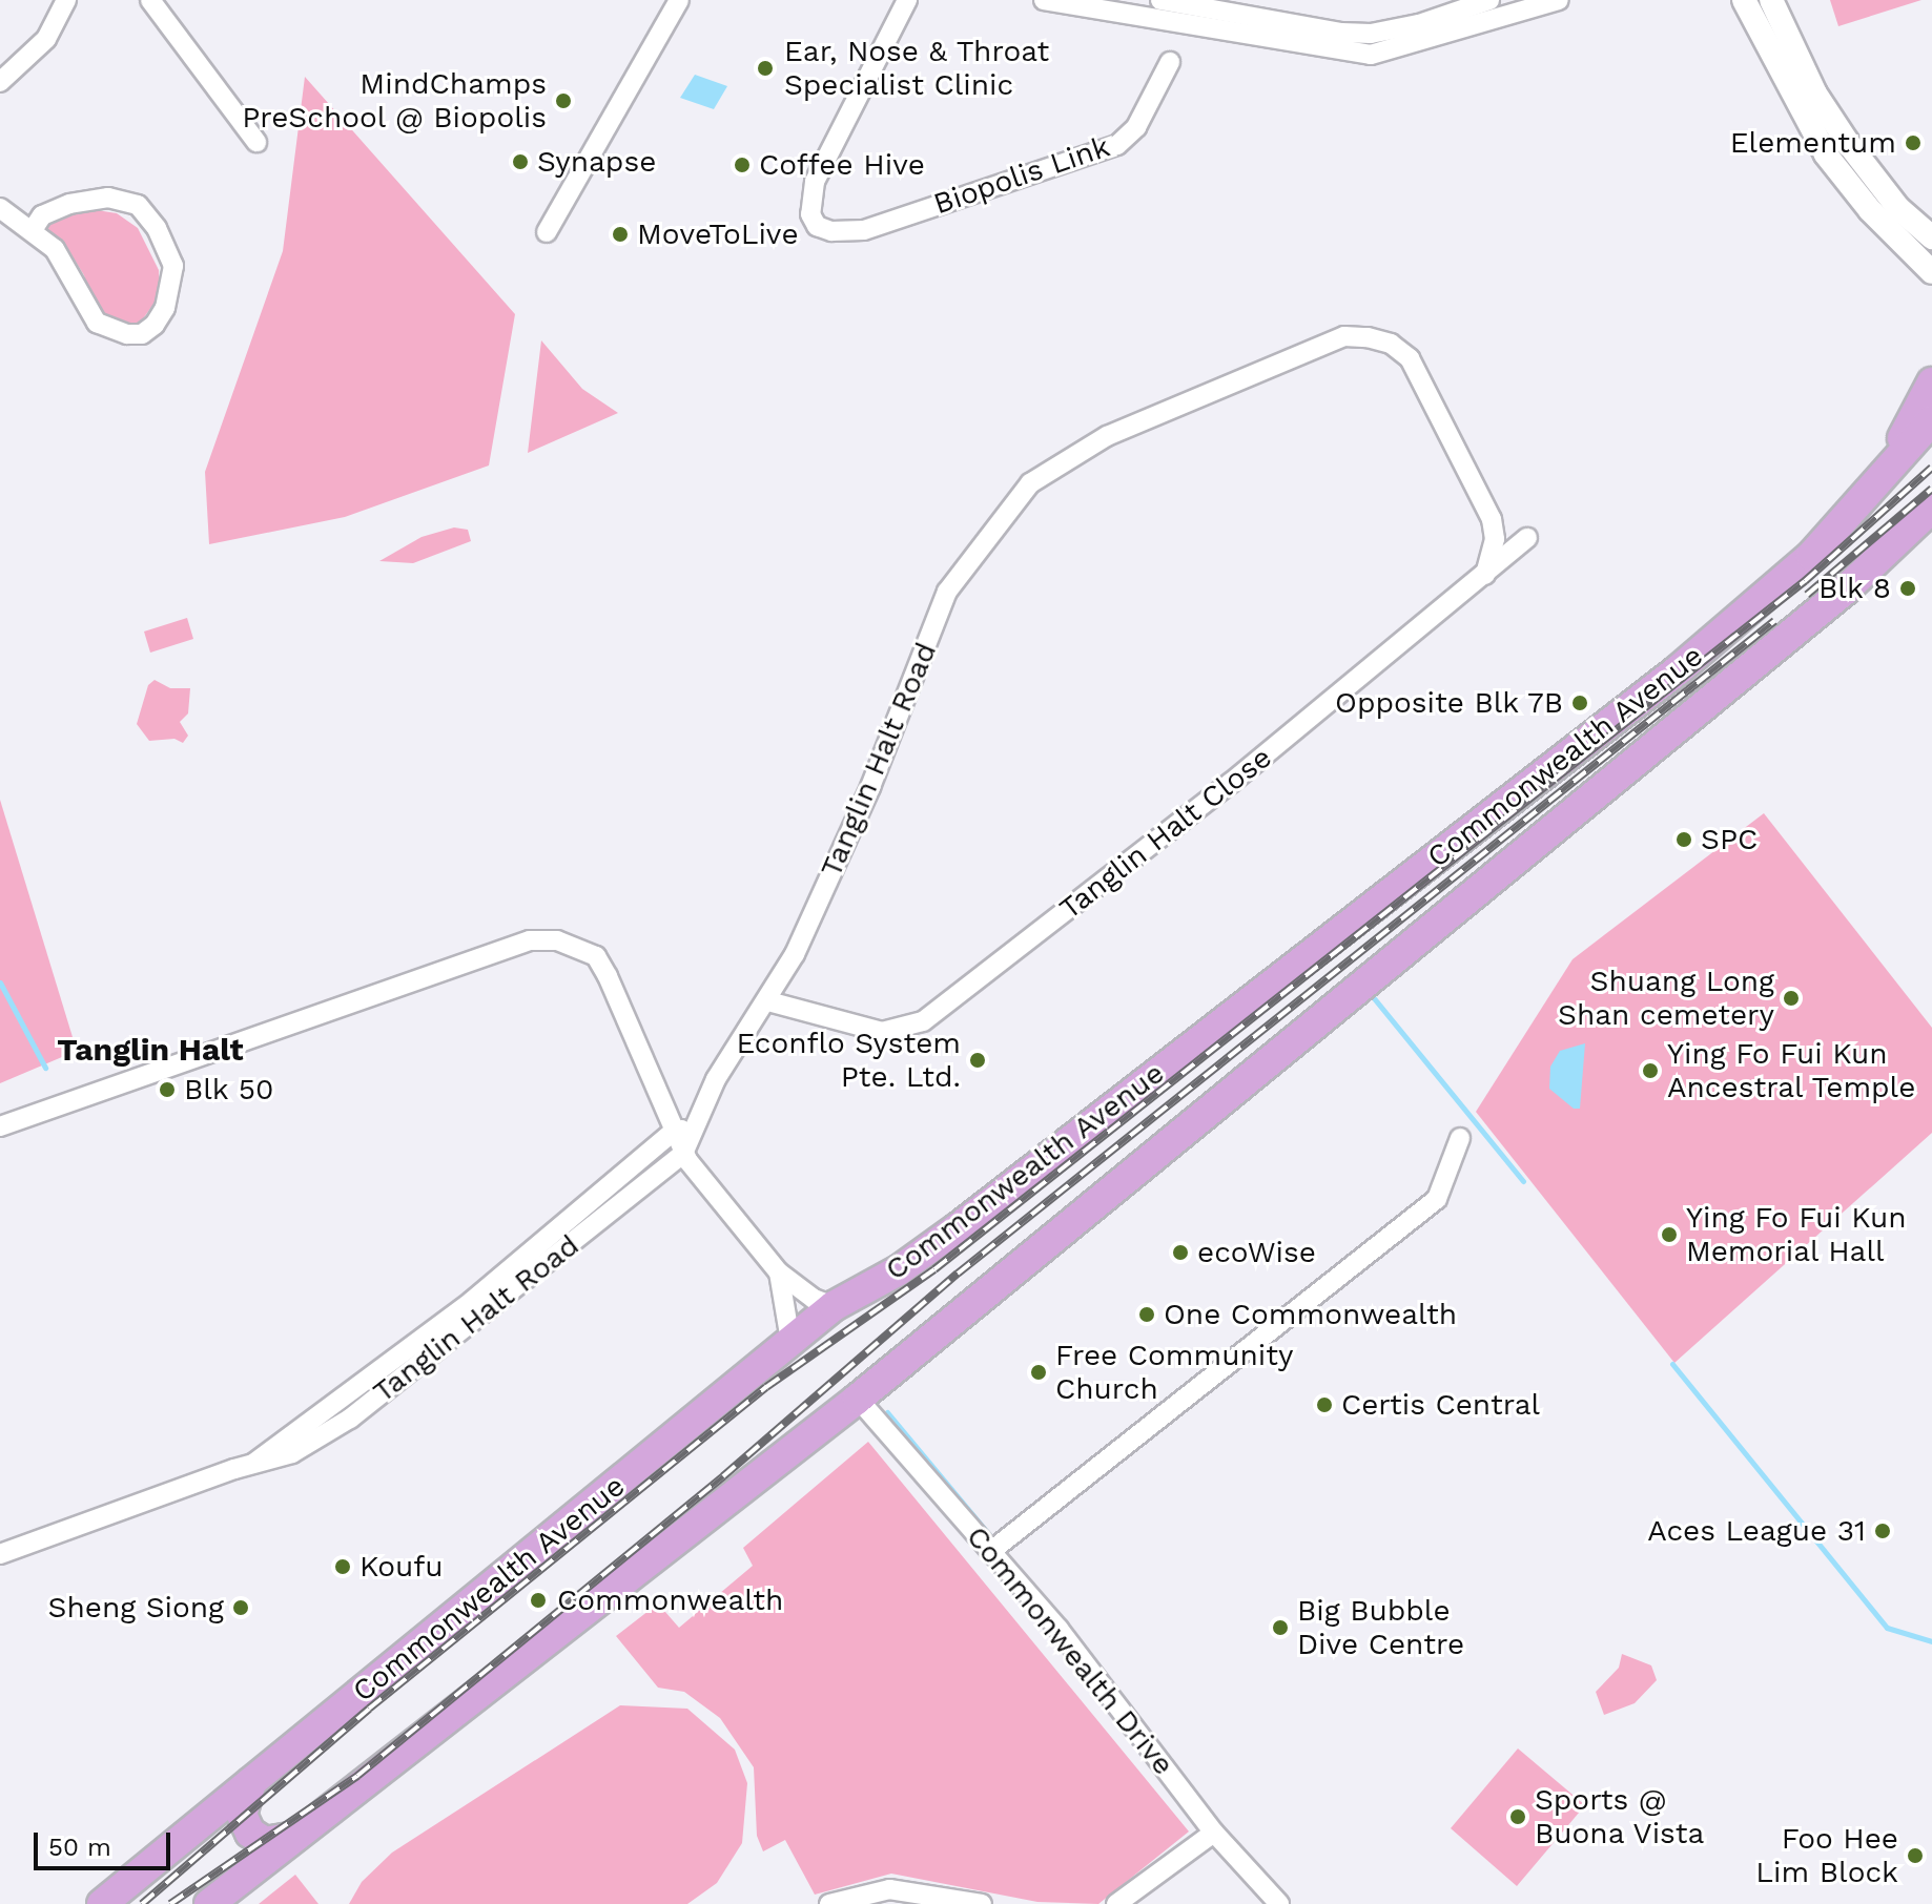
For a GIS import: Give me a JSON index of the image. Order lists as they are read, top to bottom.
{
  "streets": {
    "main road": ["Commonwealth Avenue"],
    "street": [
      "Biopolis Link",
      "Tanglin Halt Road",
      "Tanglin Halt Close",
      "Commonwealth Drive"
    ]
  },
  "crossings": [
    ["Commonwealth Avenue", "Commonwealth Drive"],
    ["Tanglin Halt Road", "Tanglin Halt Close"]
  ],
  "districts": ["Tanglin Halt"],
  "places": [
    "Ear, Nose & Throat Specialist Clinic",
    "MindChamps PreSchool @ Biopolis",
    "Elementum",
    "Synapse",
    "Coffee Hive",
    "MoveToLive",
    "Blk 8",
    "Opposite Blk 7B",
    "SPC",
    "Shuang Long Shan cemetery",
    "Econflo System Pte. Ltd.",
    "Ying Fo Fui Kun Ancestral Temple",
    "Blk 50",
    "Ying Fo Fui Kun Memorial Hall",
    "ecoWise",
    "One Commonwealth",
    "Free Community Church",
    "Certis Central",
    "Aces League 31",
    "Koufu",
    "Commonwealth",
    "Sheng Siong",
    "Big Bubble Dive Centre",
    "Sports @ Buona Vista",
    "Foo Hee Lim Block"
  ],
  "scale_bar": "50 m"
}
